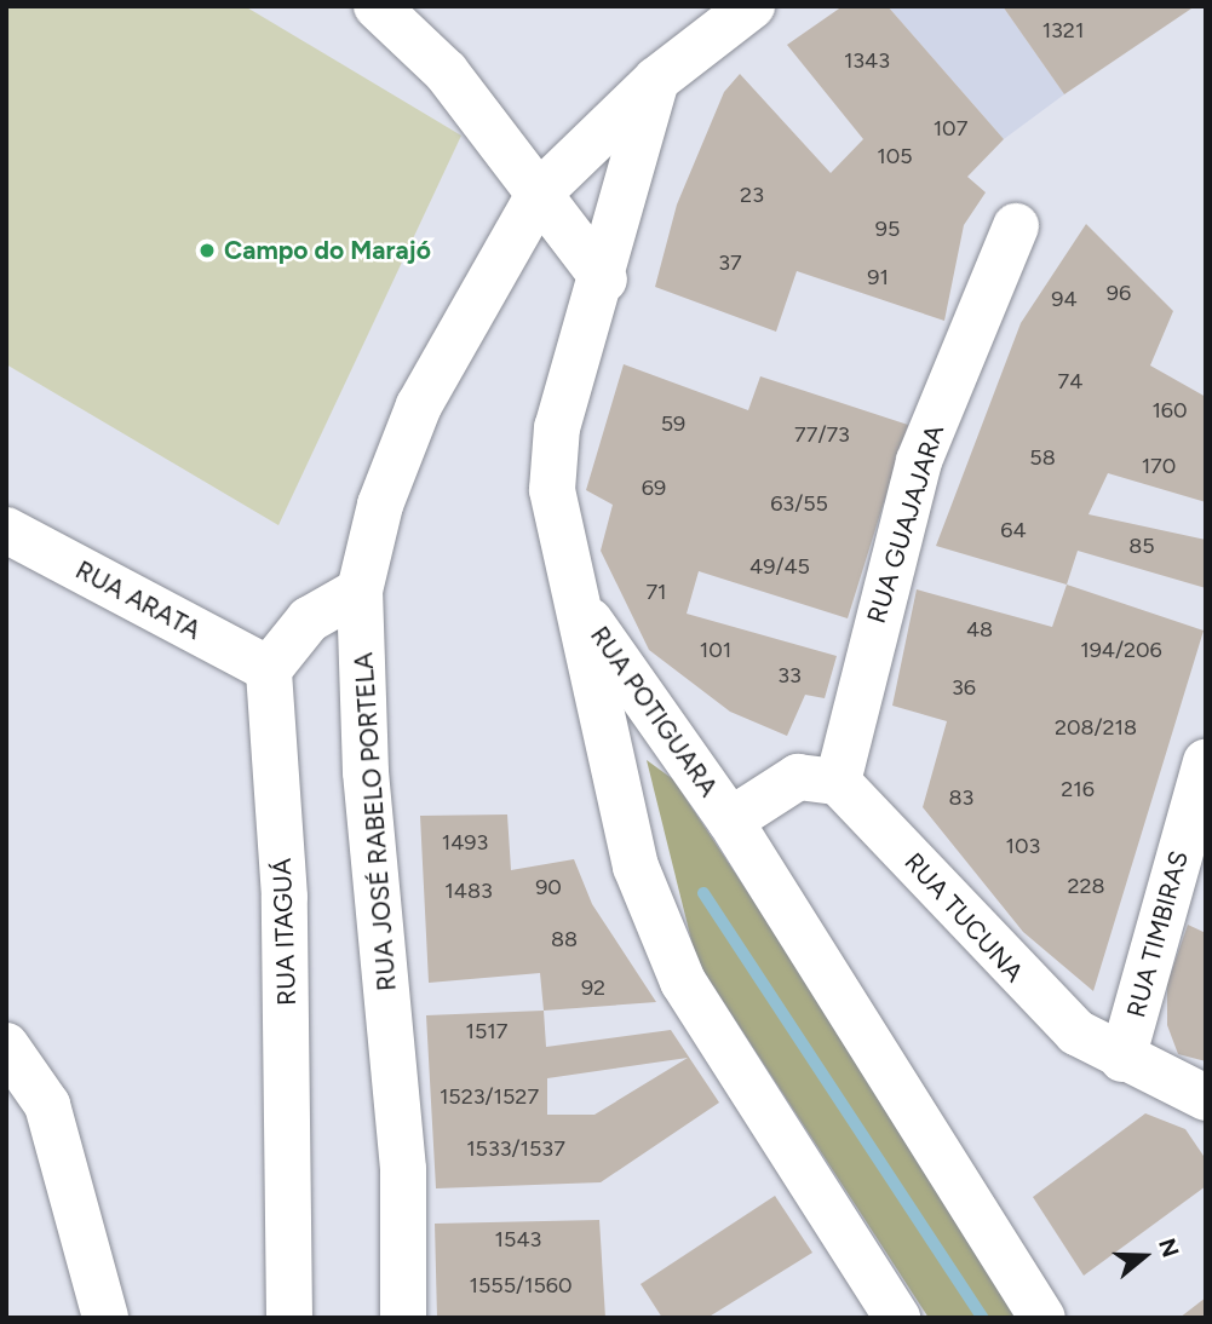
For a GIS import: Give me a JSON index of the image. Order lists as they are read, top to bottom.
{
  "streets": {
    "street": [
      "RUA GUAJAJARA",
      "RUA ARATA",
      "RUA POTIGUARA",
      "RUA JOSÉ RABELO PORTELA",
      "RUA TUCUNA",
      "RUA ITAGUÁ",
      "RUA TIMBIRAS"
    ]
  },
  "crossings": [
    ["RUA GUAJAJARA", "RUA TUCUNA"],
    ["RUA ARATA", "RUA ITAGUÁ"],
    ["RUA TUCUNA", "RUA TIMBIRAS"]
  ],
  "places": ["Campo do Marajó"],
  "house_numbers": [
    "1321",
    "1343",
    "107",
    "105",
    "23",
    "95",
    "37",
    "91",
    "96",
    "94",
    "74",
    "160",
    "59",
    "77/73",
    "58",
    "170",
    "69",
    "63/55",
    "64",
    "85",
    "49/45",
    "71",
    "48",
    "101",
    "194/206",
    "33",
    "36",
    "208/218",
    "216",
    "83",
    "1493",
    "103",
    "228",
    "90",
    "1483",
    "88",
    "92",
    "1517",
    "1523/1527",
    "1533/1537",
    "1543",
    "1555/1560"
  ],
  "north": "right"
}
